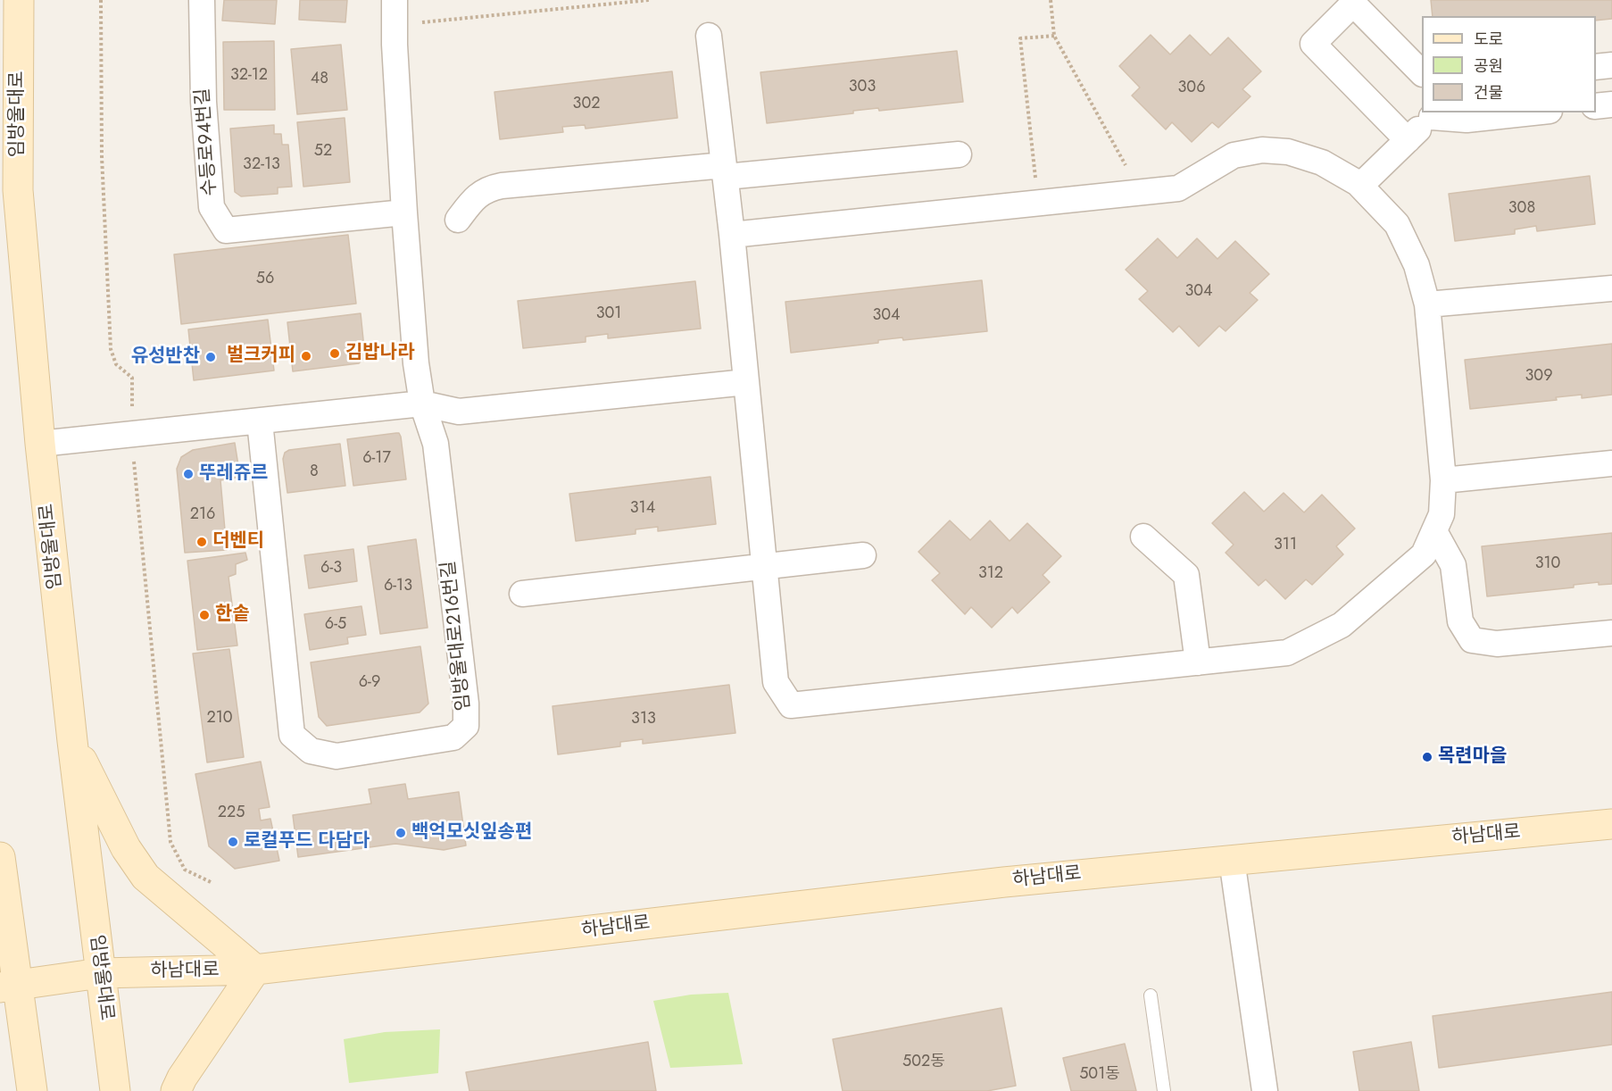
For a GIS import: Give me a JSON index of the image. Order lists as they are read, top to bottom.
{
  "streets": {
    "main road": ["임방울대로", "하남대로"],
    "street": ["수등로94번길", "임방울대로216번길"]
  },
  "crossings": [
    ["임방울대로", "하남대로"]
  ],
  "places": [
    "김밥나라",
    "벌크커피",
    "유성반찬",
    "뚜레쥬르",
    "더벤티",
    "한솥",
    "목련마을",
    "백억모싯잎송편",
    "로컬푸드 다담다"
  ],
  "house_numbers": [
    "32-12",
    "48",
    "303",
    "306",
    "302",
    "52",
    "32-13",
    "308",
    "56",
    "304",
    "301",
    "304",
    "309",
    "6-17",
    "8",
    "314",
    "216",
    "311",
    "310",
    "6-3",
    "312",
    "6-13",
    "6-5",
    "6-9",
    "210",
    "313",
    "225",
    "502동",
    "501동"
  ],
  "legend": ["도로", "공원", "건물"]
}
